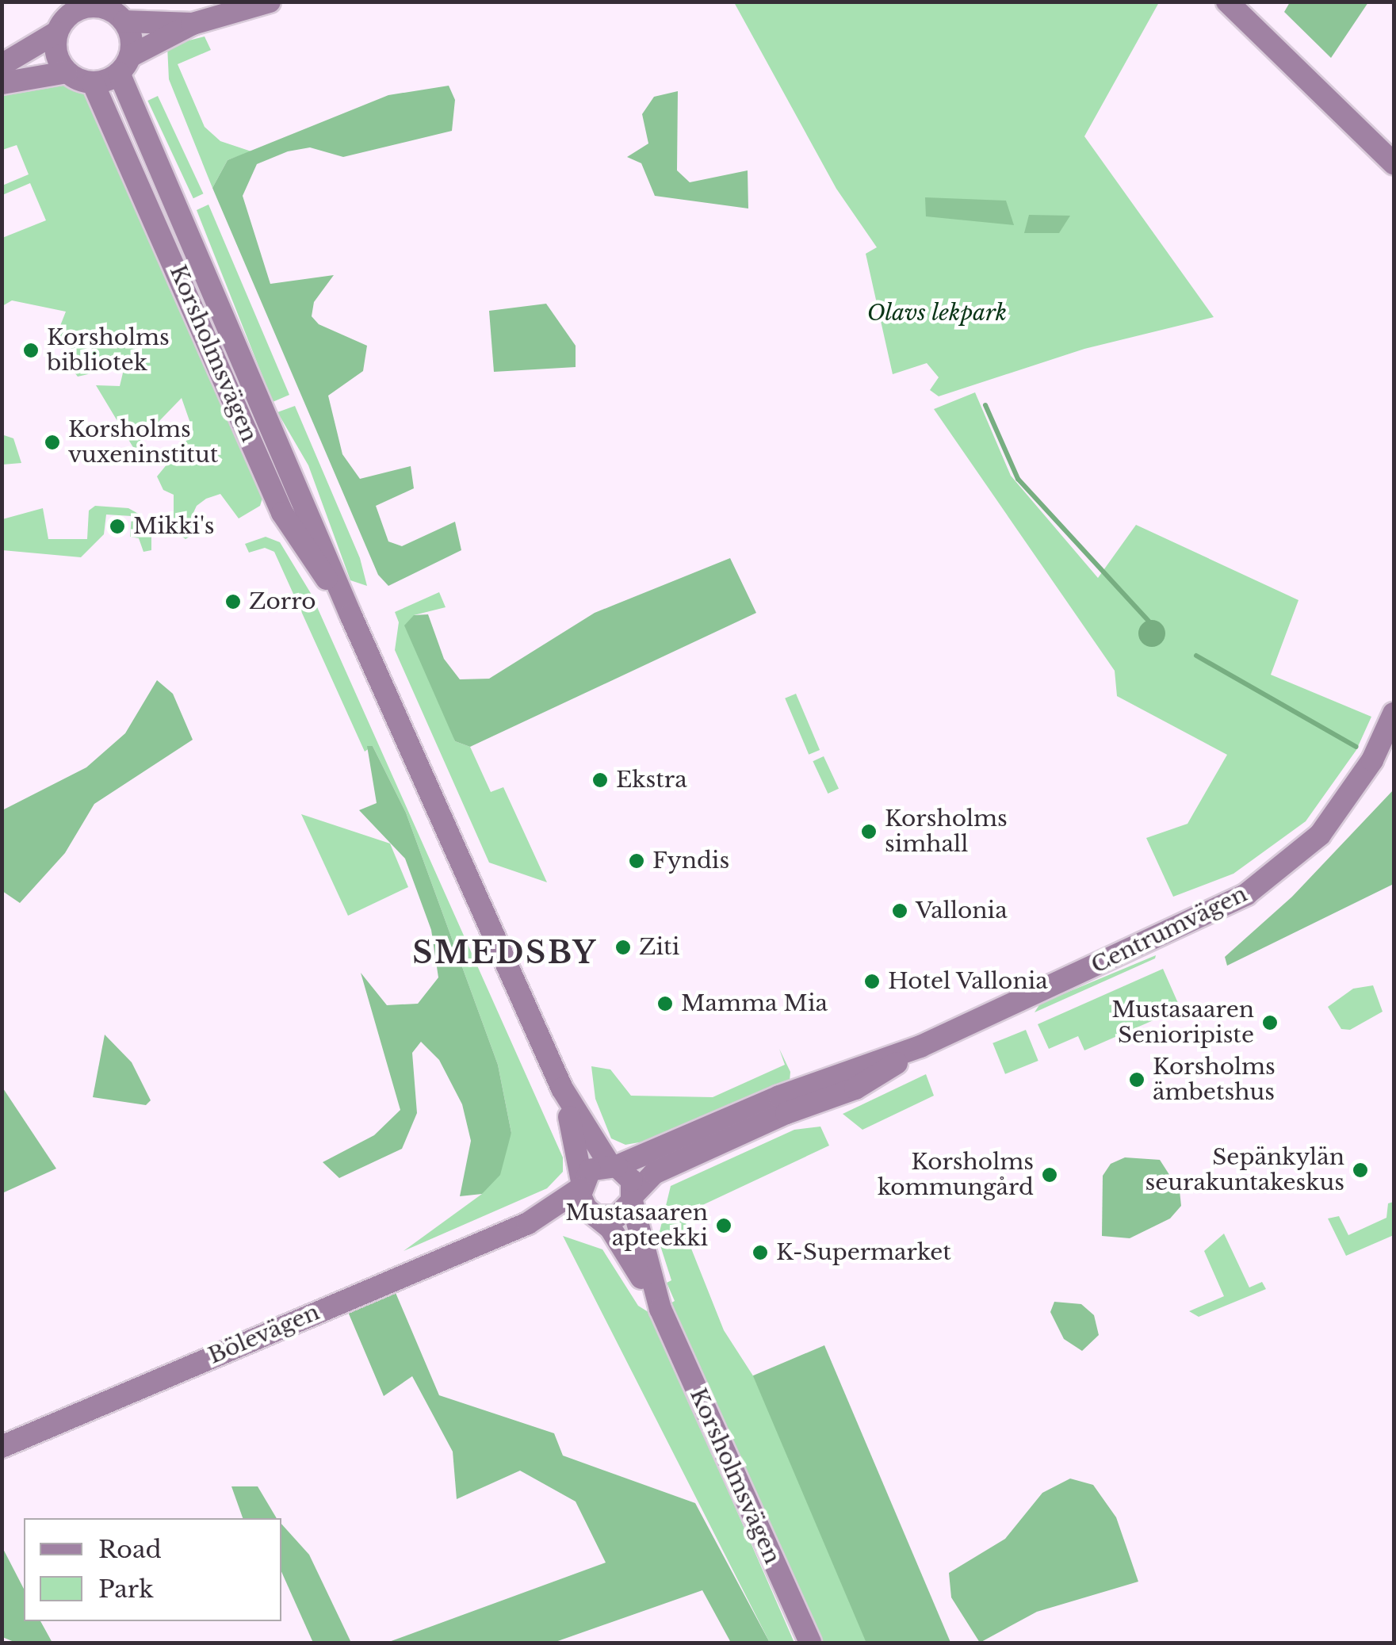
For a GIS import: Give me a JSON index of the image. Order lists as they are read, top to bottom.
{
  "streets": {
    "main road": ["Korsholmsvägen", "Centrumvägen", "Bölevägen"]
  },
  "crossings": [
    ["Korsholmsvägen", "Centrumvägen"],
    ["Korsholmsvägen", "Bölevägen"],
    ["Centrumvägen", "Bölevägen"]
  ],
  "districts": ["SMEDSBY"],
  "parks": ["Olavs lekpark"],
  "places": [
    "Korsholms bibliotek",
    "Korsholms vuxeninstitut",
    "Mikki's",
    "Zorro",
    "Ekstra",
    "Korsholms simhall",
    "Fyndis",
    "Vallonia",
    "Ziti",
    "Hotel Vallonia",
    "Mamma Mia",
    "Mustasaaren Senioripiste",
    "Korsholms ämbetshus",
    "Sepänkylän seurakuntakeskus",
    "Korsholms kommungård",
    "Mustasaaren apteekki",
    "K-Supermarket"
  ],
  "legend": ["Road", "Park"]
}
